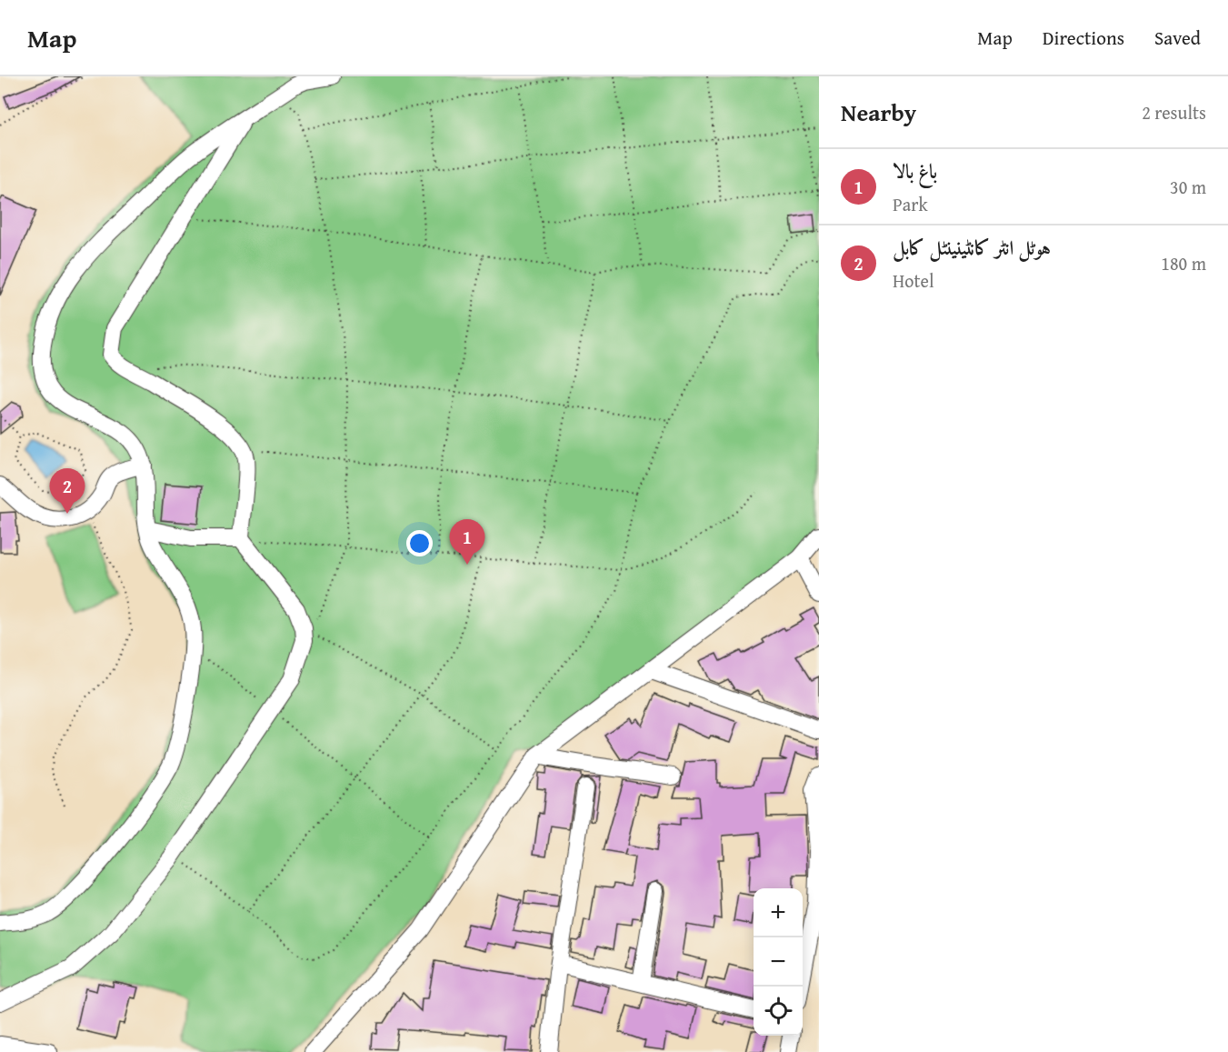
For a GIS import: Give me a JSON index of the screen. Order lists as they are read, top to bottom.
{
  "page": {
    "header": "Map",
    "nav": ["Map", "Directions", "Saved"],
    "heading": ["Nearby", "2 results"],
    "list": [
      {
        "mark": "1",
        "name": "باغ بالا",
        "note": "Park",
        "value": "30 m"
      },
      {
        "mark": "2",
        "name": "ہوٹل انٹر کانٹینینٹل کابل",
        "note": "Hotel",
        "value": "180 m"
      }
    ],
    "pins": ["2", "1"],
    "map_buttons": ["+", "−"]
  }
}
